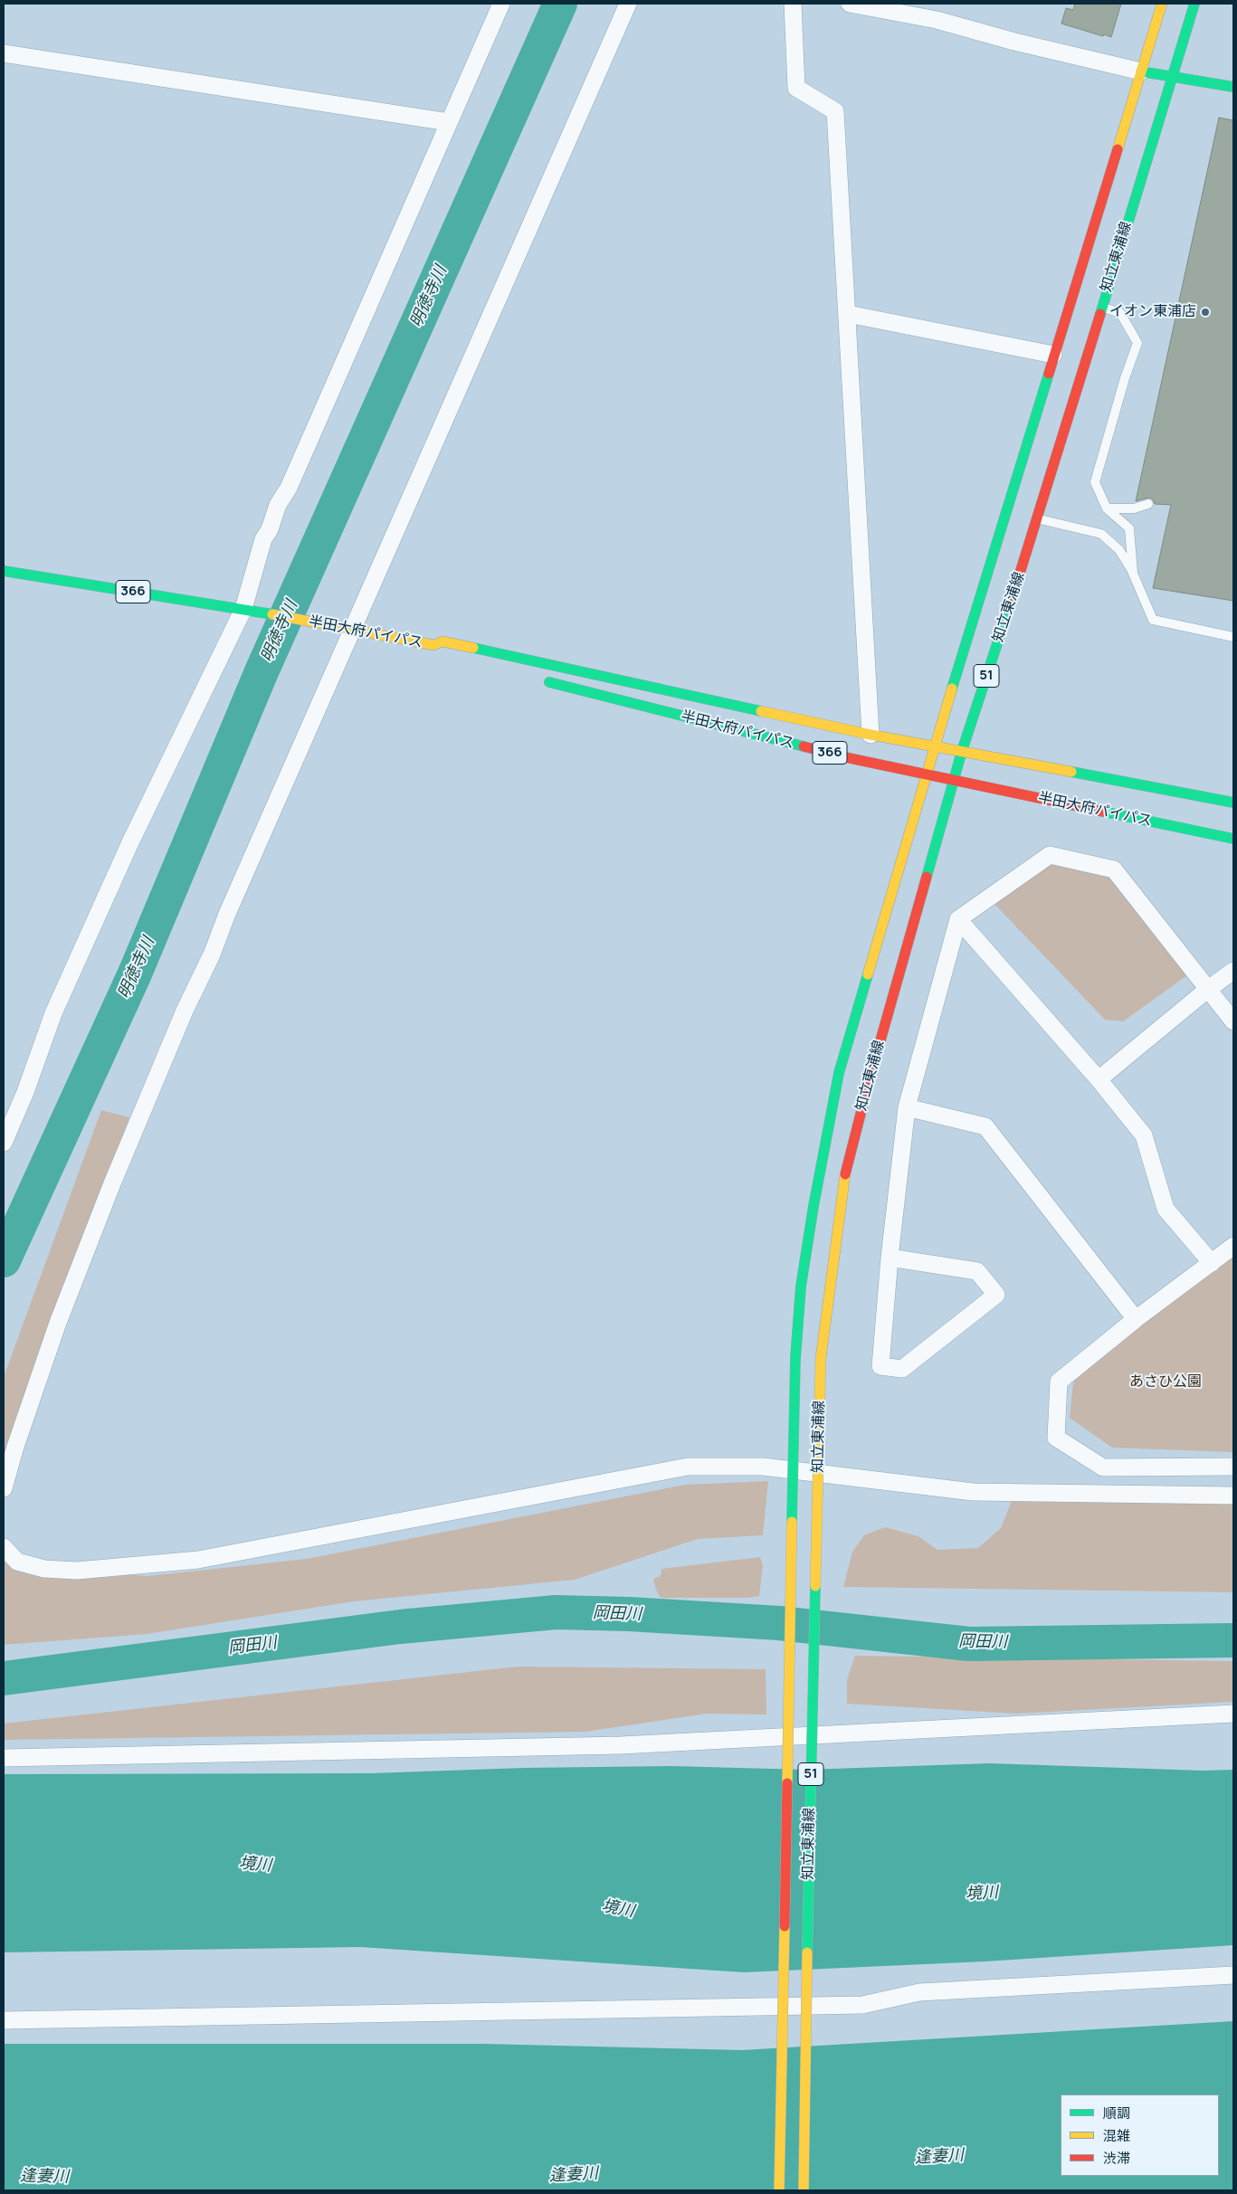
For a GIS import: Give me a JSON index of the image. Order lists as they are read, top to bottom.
{
  "streets": {
    "main road": [
      "知立東浦線",
      "366",
      "半田大府パイパス",
      "51"
    ]
  },
  "crossings": [
    ["知立東浦線", "半田大府パイパス"]
  ],
  "water": [
    "明徳寺川",
    "岡田川",
    "境川",
    "逢妻川"
  ],
  "parks": ["あさひ公園"],
  "places": ["イオン東浦店"],
  "legend": ["順調", "混雑", "渋滞"]
}
